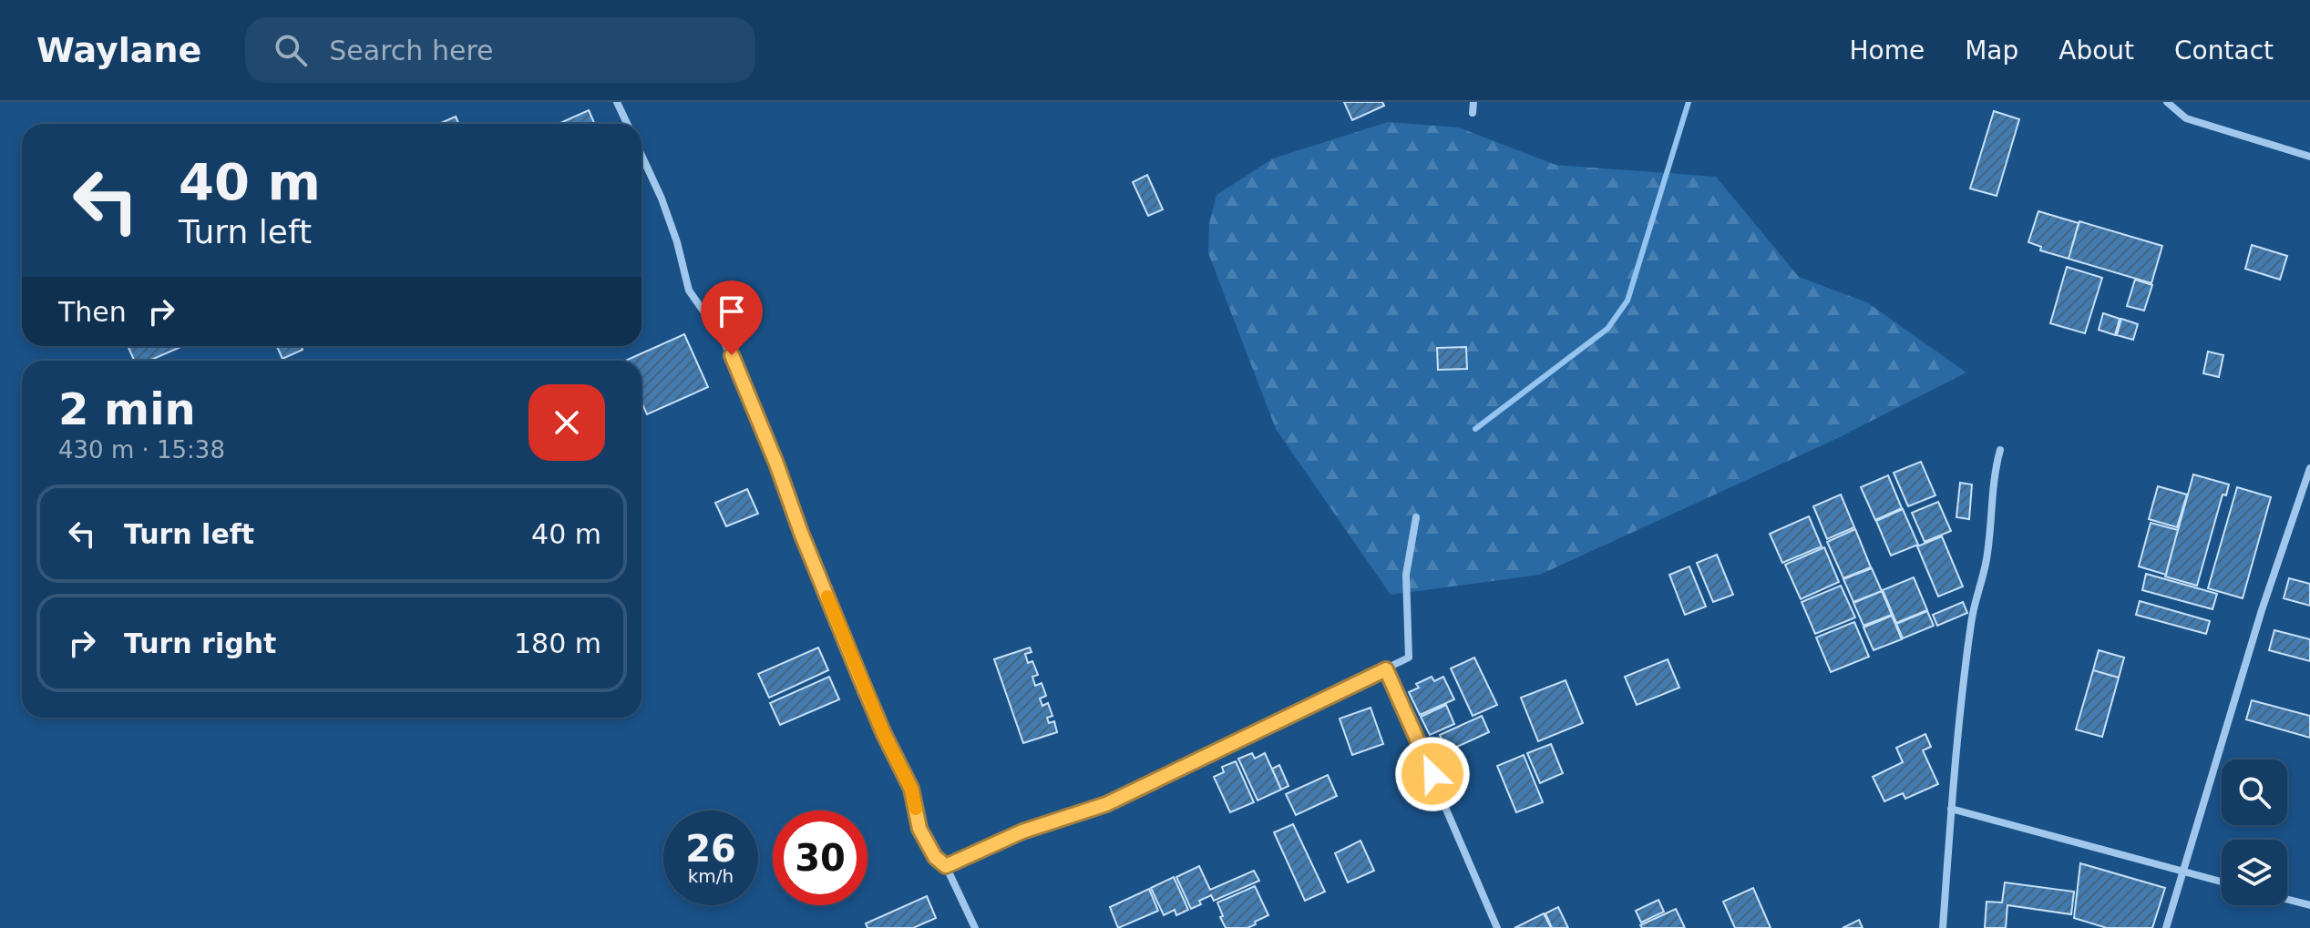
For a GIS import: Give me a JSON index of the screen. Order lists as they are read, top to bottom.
{
  "page": {
    "header": "Waylane",
    "search": "Search here",
    "nav": [
      "Home",
      "Map",
      "About",
      "Contact"
    ],
    "turn": ["40 m", "Turn left"],
    "then": "Then",
    "heading": ["2 min", "430 m · 15:38"],
    "list": [
      {
        "name": "Turn left",
        "value": "40 m"
      },
      {
        "name": "Turn right",
        "value": "180 m"
      }
    ],
    "speed": "26 km/h",
    "limit": "30"
  }
}
